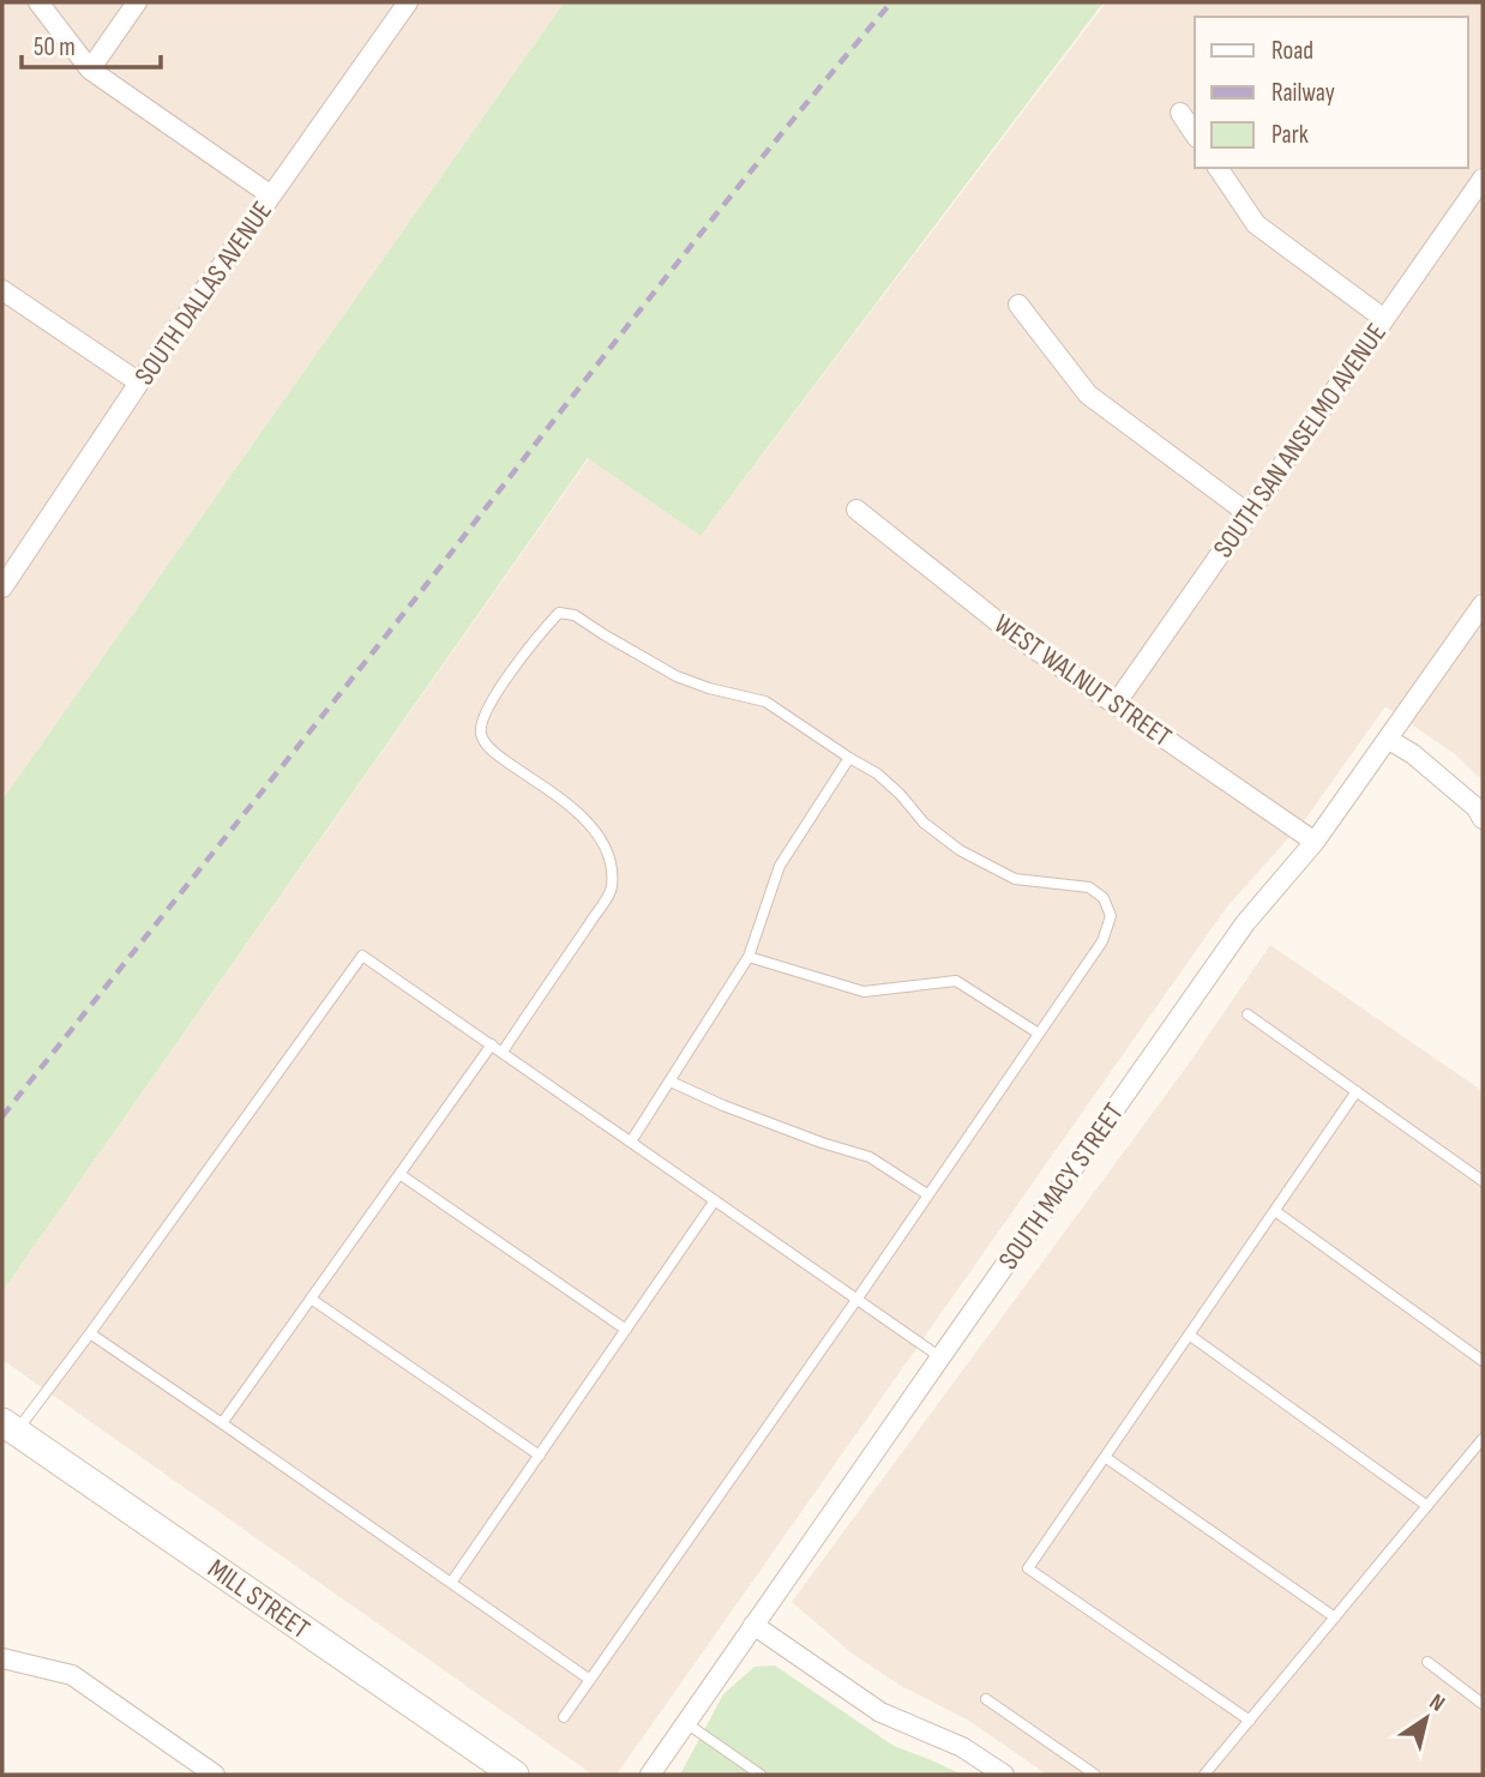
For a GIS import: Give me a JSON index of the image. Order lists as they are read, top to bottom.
{
  "streets": {
    "main road": ["MILL STREET"],
    "street": [
      "SOUTH DALLAS AVENUE",
      "SOUTH SAN ANSELMO AVENUE",
      "WEST WALNUT STREET",
      "SOUTH MACY STREET"
    ]
  },
  "crossings": [
    ["SOUTH SAN ANSELMO AVENUE", "WEST WALNUT STREET"],
    ["WEST WALNUT STREET", "SOUTH MACY STREET"]
  ],
  "legend": ["Road", "Railway", "Park"],
  "scale_bar": "50 m",
  "north": "top right"
}
